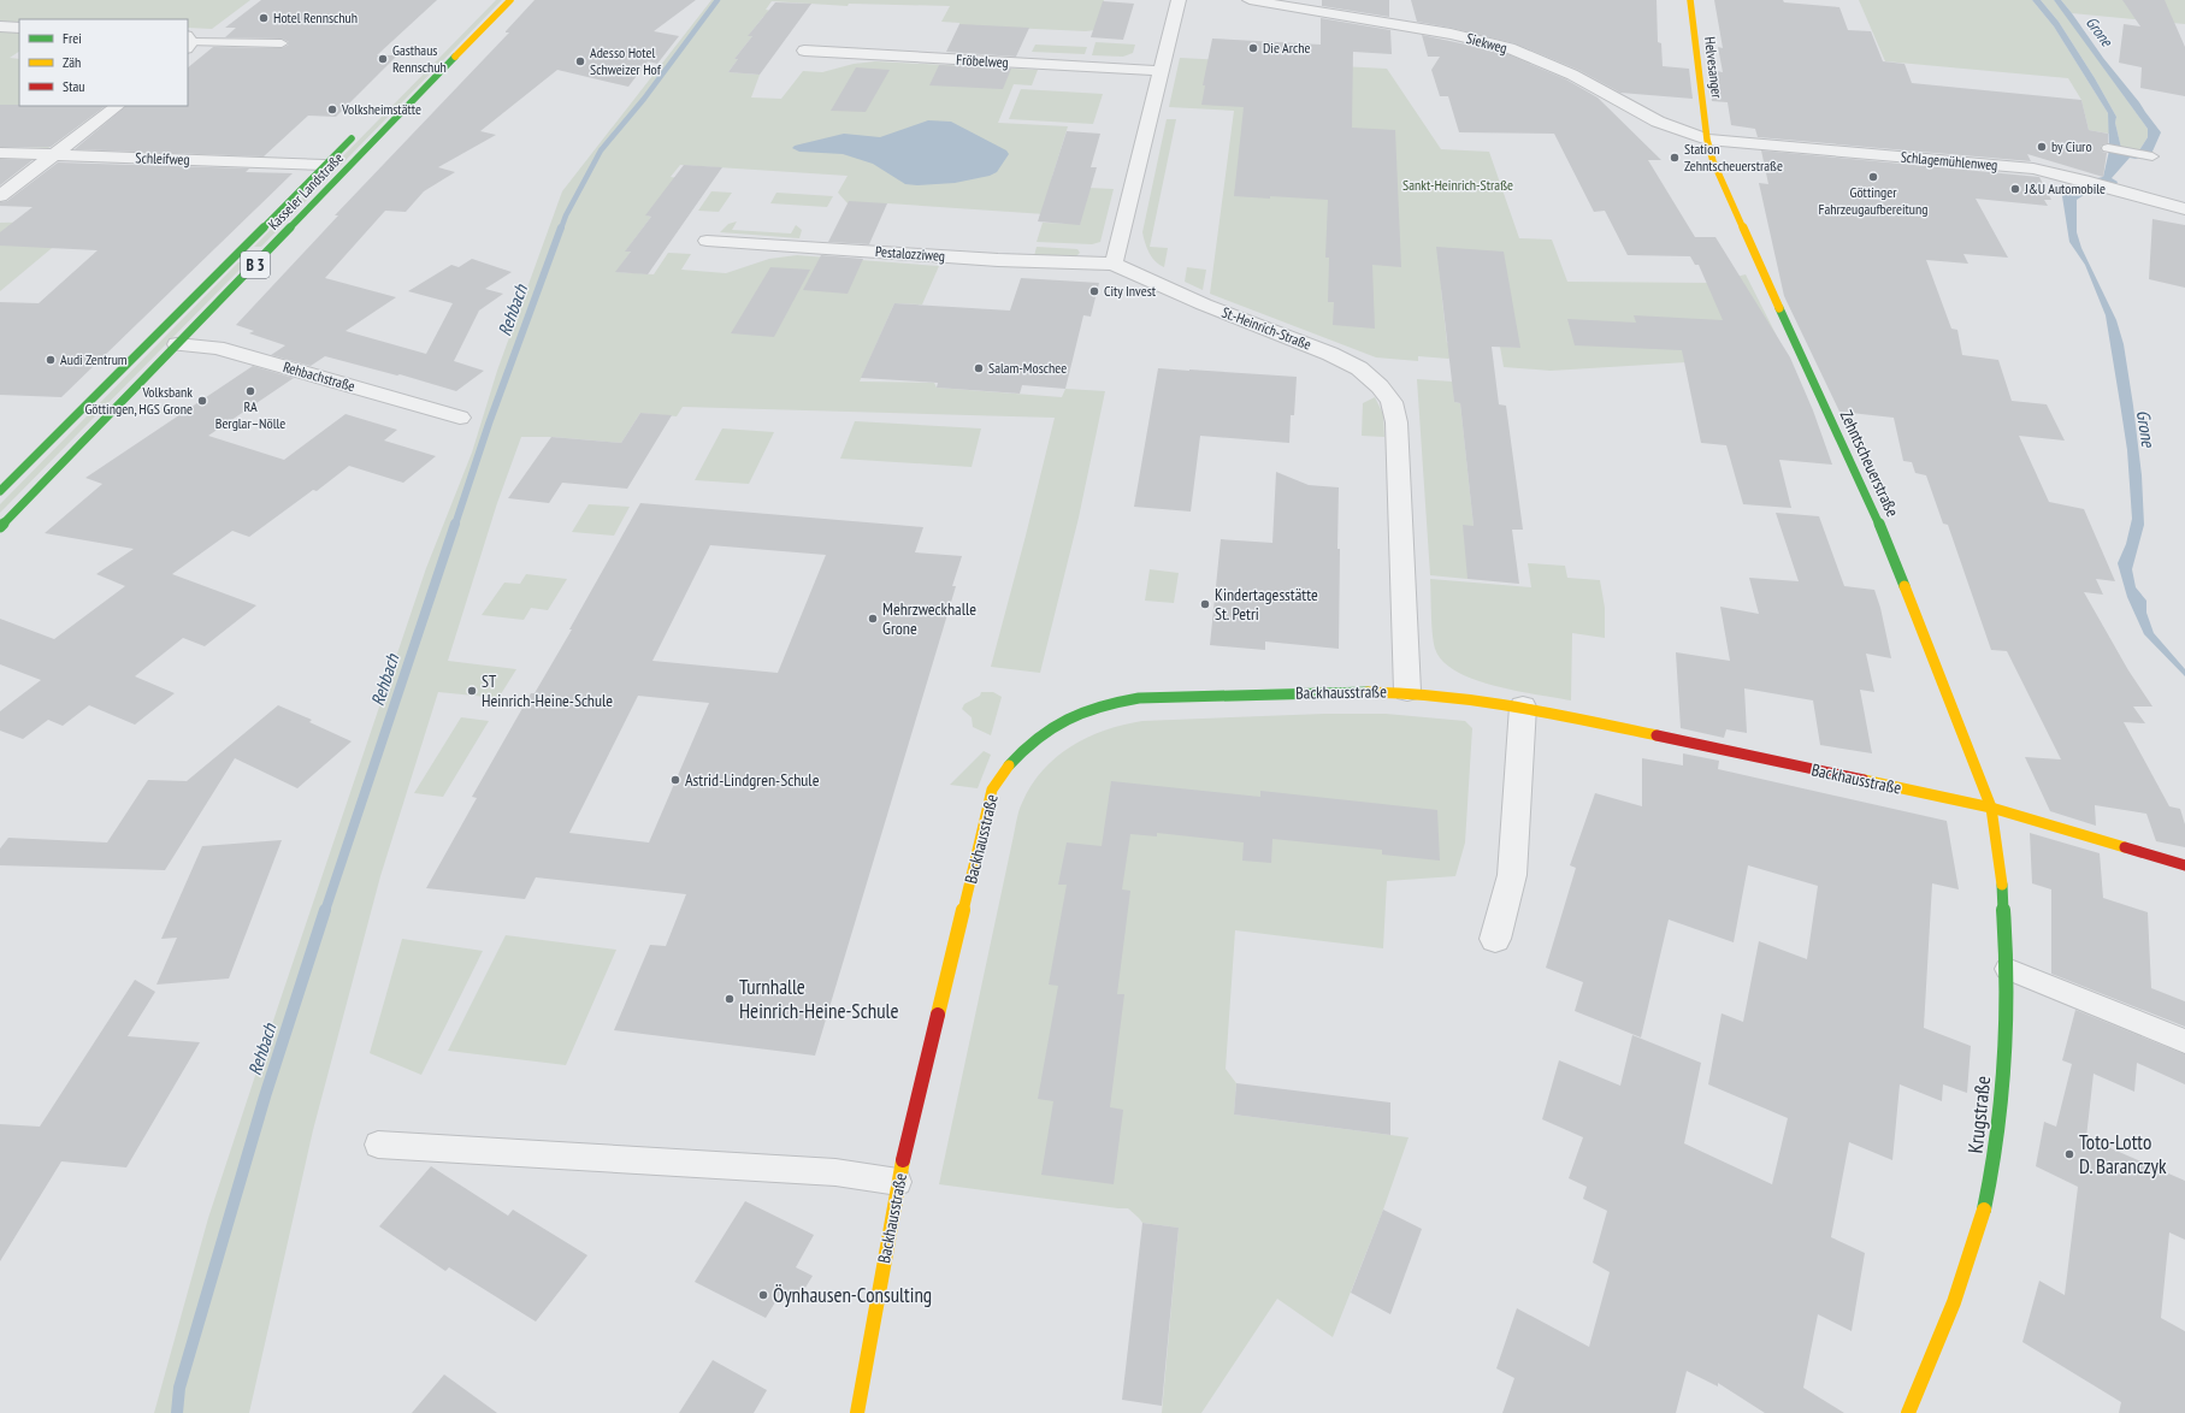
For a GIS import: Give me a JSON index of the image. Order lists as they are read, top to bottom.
{
  "streets": {
    "street": [
      "Siekweg",
      "Fröbelweg",
      "Helvesanger",
      "Schleifweg",
      "Schlagemühlenweg",
      "Kasseler Landstraße",
      "Pestalozziweg",
      "B 3",
      "St.-Heinrich-Straße",
      "Rehbachstraße",
      "Zehntscheuerstraße",
      "Backhausstraße",
      "Krugstraße"
    ]
  },
  "crossings": [
    ["Siekweg", "Helvesanger"],
    ["Siekweg", "Schlagemühlenweg"],
    ["Siekweg", "Zehntscheuerstraße"],
    ["Helvesanger", "Schlagemühlenweg"],
    ["Helvesanger", "Zehntscheuerstraße"],
    ["Schleifweg", "Kasseler Landstraße"],
    ["Schlagemühlenweg", "Zehntscheuerstraße"],
    ["Kasseler Landstraße", "Rehbachstraße"],
    ["Pestalozziweg", "St.-Heinrich-Straße"],
    ["St.-Heinrich-Straße", "Backhausstraße"],
    ["Zehntscheuerstraße", "Backhausstraße"],
    ["Zehntscheuerstraße", "Krugstraße"],
    ["Backhausstraße", "Krugstraße"]
  ],
  "water": ["Grone", "Rehbach"],
  "parks": ["Sankt-Heinrich-Straße"],
  "places": [
    "Hotel Rennschuh",
    "Die Arche",
    "Gasthaus Rennschuh",
    "Adesso Hotel Schweizer Hof",
    "Volksheimstätte",
    "by Ciuro",
    "Station Zehntscheuerstraße",
    "Göttinger Fahrzeugaufbereitung",
    "J&U Automobile",
    "City Invest",
    "Audi Zentrum",
    "Salam-Moschee",
    "RA Berglar–Nölle",
    "Volksbank Göttingen, HGS Grone",
    "Kindertagesstätte St. Petri",
    "Mehrzweckhalle Grone",
    "ST Heinrich-Heine-Schule",
    "Astrid-Lindgren-Schule",
    "Turnhalle Heinrich-Heine-Schule",
    "Toto-Lotto D. Baranczyk",
    "Öynhausen-Consulting"
  ],
  "legend": ["Frei", "Zäh", "Stau"]
}
